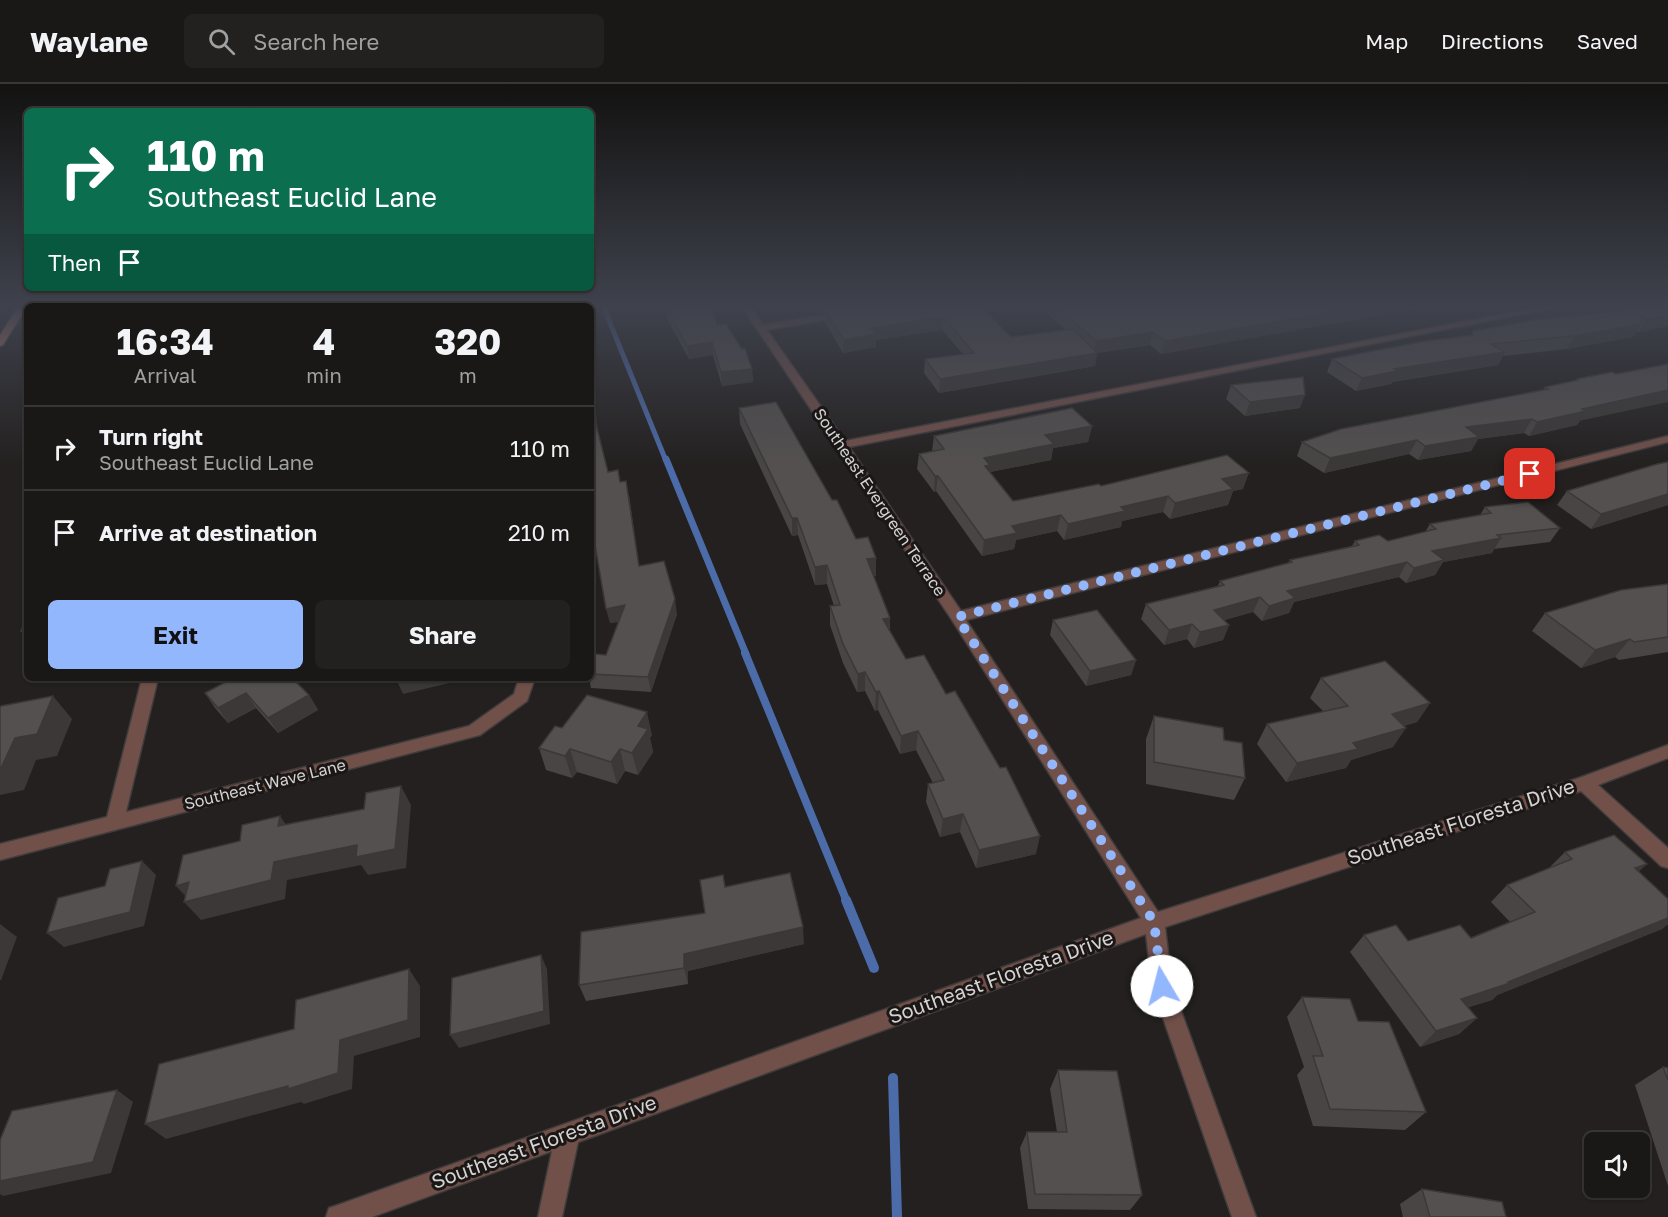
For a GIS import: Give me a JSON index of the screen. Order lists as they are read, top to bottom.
{
  "streets": {
    "street": ["Southeast Evergreen Terrace", "Southeast Wave Lane", "Southeast Floresta Drive"]
  },
  "crossings": [
    ["Southeast Evergreen Terrace", "Southeast Floresta Drive"]
  ],
  "page": {
    "header": "Waylane",
    "search": "Search here",
    "nav": ["Map", "Directions", "Saved"],
    "turn": ["110 m", "Southeast Euclid Lane"],
    "then": "Then",
    "eta": [
      "16:34",
      "Arrival",
      "4",
      "min",
      "320",
      "m"
    ],
    "list": [
      {
        "name": "Turn right",
        "note": "Southeast Euclid Lane",
        "value": "110 m"
      },
      {
        "name": "Arrive at destination",
        "value": "210 m"
      }
    ],
    "buttons": ["Exit", "Share"]
  }
}
